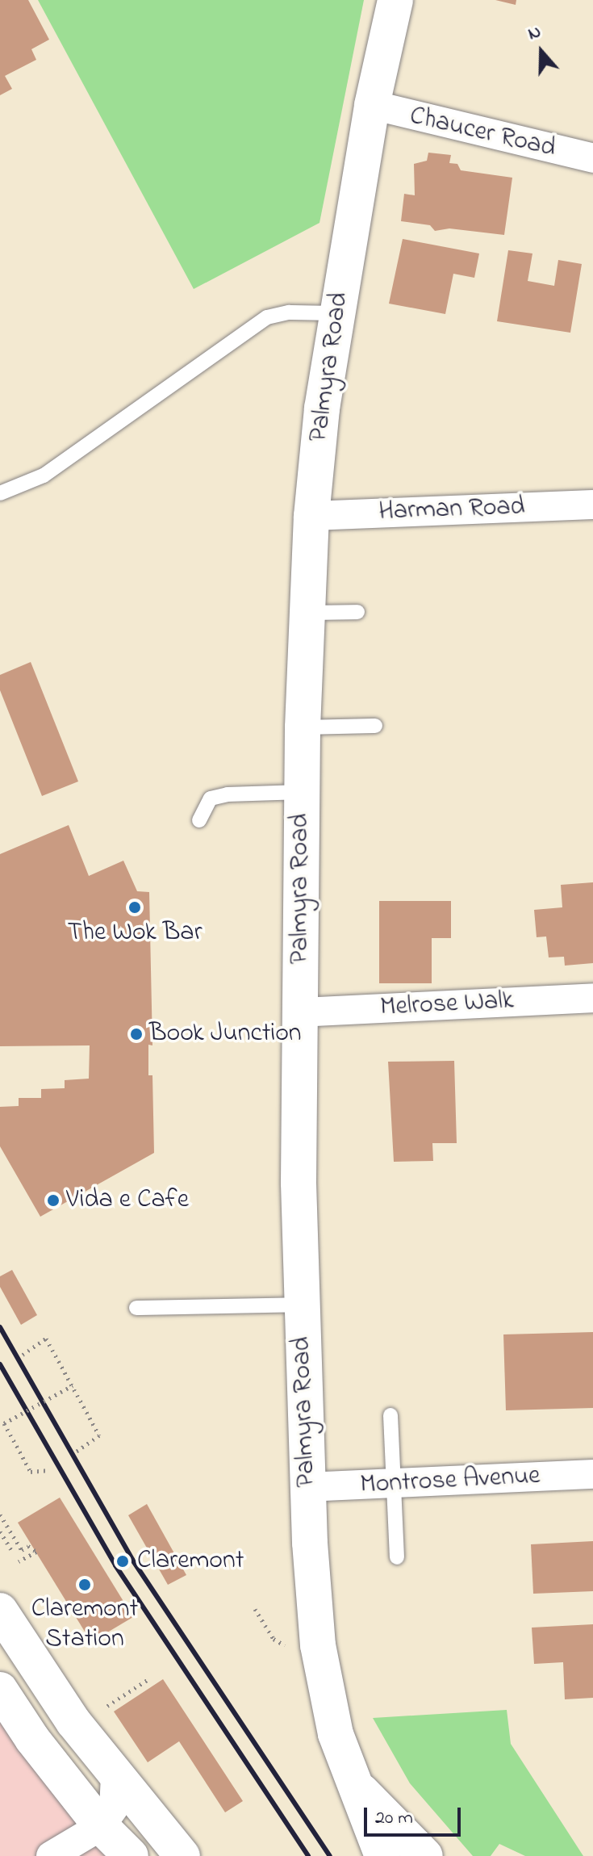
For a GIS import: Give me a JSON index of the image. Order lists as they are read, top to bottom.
{
  "streets": {
    "main road": ["Palmyra Road"],
    "street": [
      "Chaucer Road",
      "Harman Road",
      "Melrose Walk",
      "Montrose Avenue"
    ]
  },
  "crossings": [
    ["Chaucer Road", "Palmyra Road"],
    ["Palmyra Road", "Harman Road"],
    ["Palmyra Road", "Melrose Walk"],
    ["Palmyra Road", "Montrose Avenue"]
  ],
  "places": [
    "The Wok Bar",
    "Book Junction",
    "Vida e Cafe",
    "Claremont",
    "Claremont Station"
  ],
  "scale_bar": "20 m",
  "north": "top"
}
